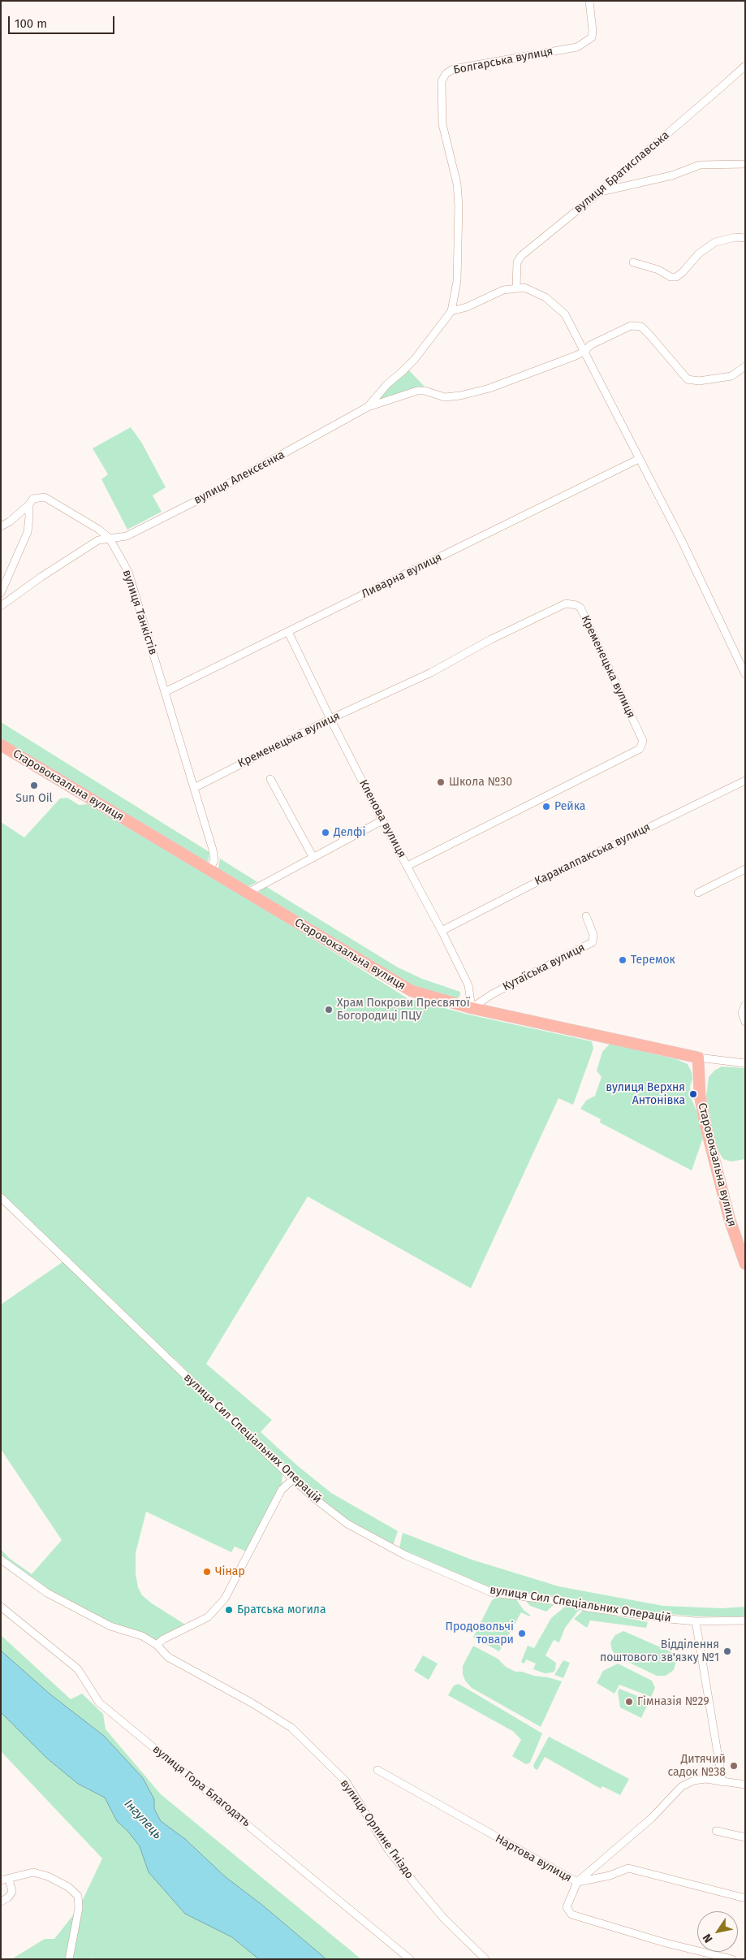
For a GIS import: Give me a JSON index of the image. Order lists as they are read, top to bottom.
{
  "streets": {
    "main road": ["Старовокзальна вулиця"],
    "street": [
      "Болгарська вулиця",
      "вулиця Братиславська",
      "вулиця Алексєєнка",
      "Ливарна вулиця",
      "вулиця Танкістів",
      "Кременецька вулиця",
      "Кленова вулиця",
      "Каракалпакська вулиця",
      "Кутаїська вулиця",
      "вулиця Сил Спеціальних Операцій",
      "вулиця Гора Благодать",
      "вулиця Орлине Гніздо",
      "Нартова вулиця"
    ]
  },
  "crossings": [
    ["Болгарська вулиця", "вулиця Алексєєнка"],
    ["вулиця Алексєєнка", "вулиця Танкістів"],
    ["Ливарна вулиця", "вулиця Танкістів"],
    ["Ливарна вулиця", "Кленова вулиця"],
    ["вулиця Танкістів", "Кременецька вулиця"],
    ["вулиця Танкістів", "Старовокзальна вулиця"],
    ["Кременецька вулиця", "Кленова вулиця"],
    ["Старовокзальна вулиця", "Кленова вулиця"],
    ["Старовокзальна вулиця", "Кутаїська вулиця"],
    ["Кленова вулиця", "Каракалпакська вулиця"],
    ["Кленова вулиця", "Кутаїська вулиця"]
  ],
  "water": ["Інгулець"],
  "places": [
    "Школа №30",
    "Sun Oil",
    "Рейка",
    "Делфі",
    "Теремок",
    "Храм Покрови Пресвятої Богородиці ПЦУ",
    "вулиця Верхня Антонівка",
    "Чінар",
    "Братська могила",
    "Продовольчі товари",
    "Відділення поштового зв'язку №1",
    "Гімназія №29",
    "Дитячий садок №38"
  ],
  "scale_bar": "100 m",
  "north": "bottom left"
}
